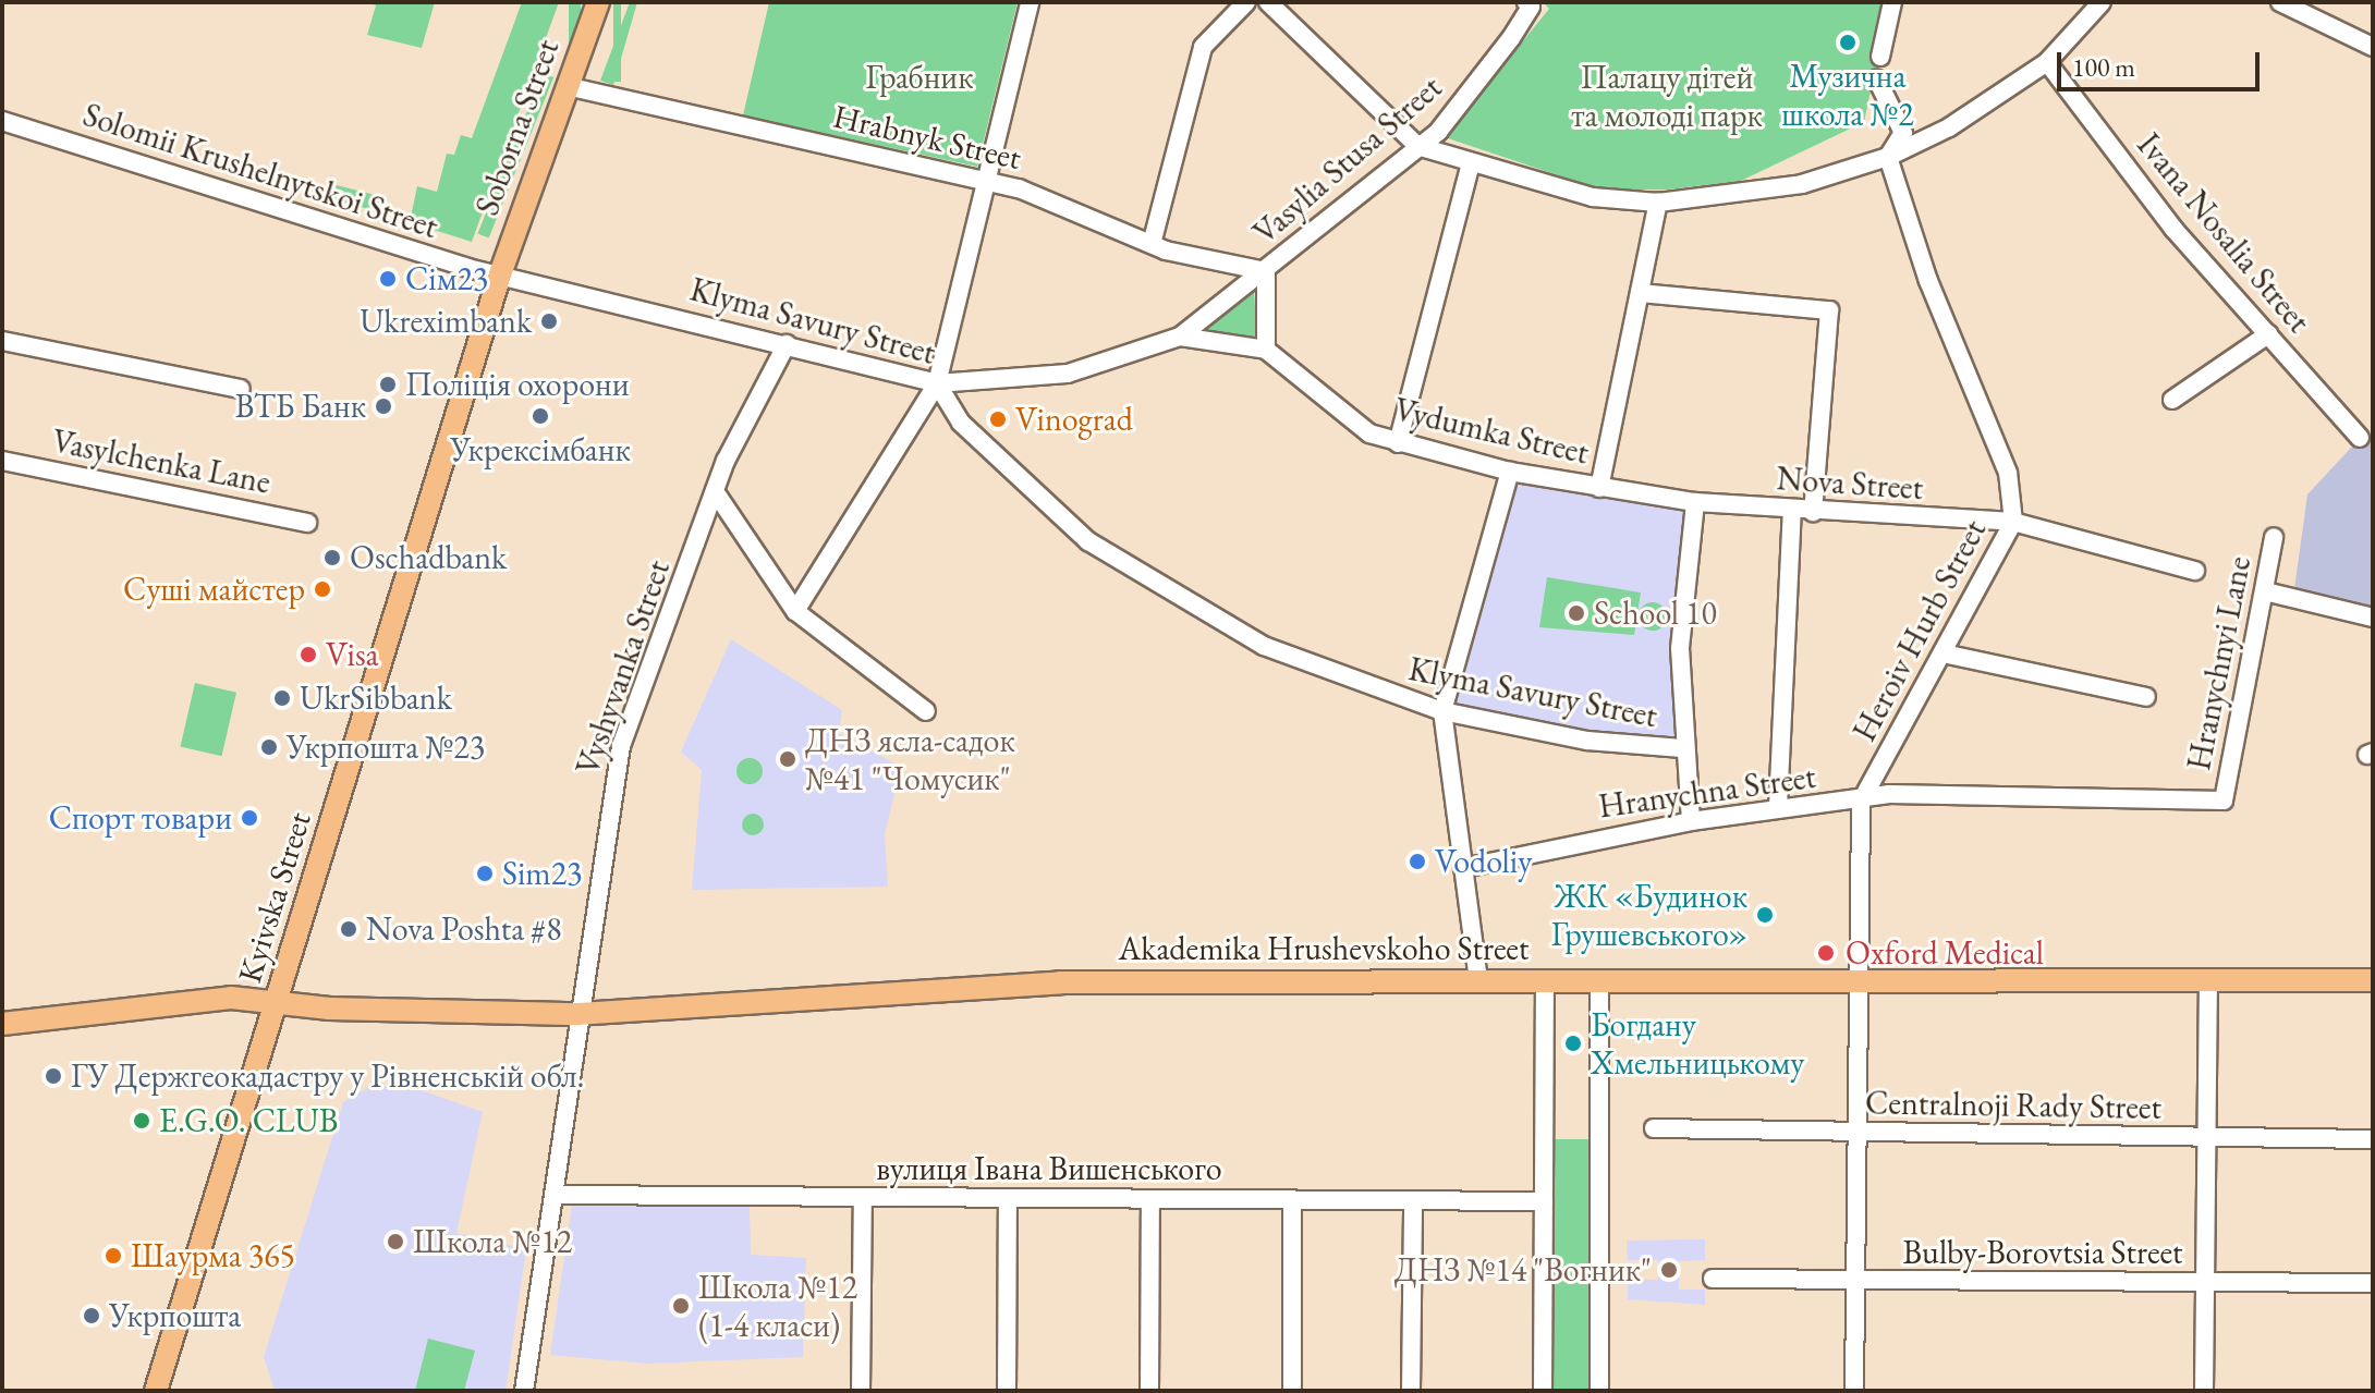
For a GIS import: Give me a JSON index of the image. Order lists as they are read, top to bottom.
{
  "streets": {
    "main road": ["Soborna Street", "Kyivska Street", "Akademika Hrushevskoho Street"],
    "street": [
      "Hrabnyk Street",
      "Vasylia Stusa Street",
      "Solomii Krushelnytskoi Street",
      "Ivana Nosalia Street",
      "Klyma Savury Street",
      "Vydumka Street",
      "Vasylchenka Lane",
      "Nova Street",
      "Heroiv Hurb Street",
      "Hranychnyi Lane",
      "Vyshyvanka Street",
      "Hranychna Street",
      "Centralnoji Rady Street",
      "вулиця Івана Вишенського",
      "Bulby-Borovtsia Street"
    ]
  },
  "crossings": [
    ["Soborna Street", "Hrabnyk Street"],
    ["Soborna Street", "Solomii Krushelnytskoi Street"],
    ["Soborna Street", "Klyma Savury Street"],
    ["Soborna Street", "Kyivska Street"],
    ["Hrabnyk Street", "Vasylia Stusa Street"],
    ["Solomii Krushelnytskoi Street", "Klyma Savury Street"],
    ["Solomii Krushelnytskoi Street", "Kyivska Street"],
    ["Klyma Savury Street", "Vyshyvanka Street"],
    ["Klyma Savury Street", "Kyivska Street"],
    ["Vydumka Street", "Nova Street"],
    ["Nova Street", "Heroiv Hurb Street"],
    ["Heroiv Hurb Street", "Hranychnyi Lane"],
    ["Heroiv Hurb Street", "Hranychna Street"],
    ["Heroiv Hurb Street", "Akademika Hrushevskoho Street"],
    ["Heroiv Hurb Street", "Centralnoji Rady Street"],
    ["Heroiv Hurb Street", "Bulby-Borovtsia Street"],
    ["Hranychnyi Lane", "Hranychna Street"],
    ["Vyshyvanka Street", "Akademika Hrushevskoho Street"],
    ["Vyshyvanka Street", "вулиця Івана Вишенського"],
    ["Kyivska Street", "Akademika Hrushevskoho Street"]
  ],
  "parks": ["Грабник", "Палацу дітей та молоді парк"],
  "places": [
    "Музична школа №2",
    "Сім23",
    "Ukreximbank",
    "Поліцiя охорони",
    "ВТБ Банк",
    "Укрексімбанк",
    "Vinograd",
    "Oschadbank",
    "Суші майстер",
    "School 10",
    "Visa",
    "UkrSibbank",
    "Укрпошта №23",
    "ДНЗ ясла-садок №41 \"Чомусик\"",
    "Спорт товари",
    "Vodoliy",
    "Sim23",
    "ЖК «Будинок Грушевського»",
    "Nova Poshta #8",
    "Oxford Medical",
    "Богдану Хмельницькому",
    "ГУ Держгеокадастру у Рівненській обл.",
    "E.G.O. CLUB",
    "Школа №12",
    "Шаурма 365",
    "ДНЗ №14 \"Вогник\"",
    "Школа №12 (1-4 класи)",
    "Укрпошта"
  ],
  "scale_bar": "100 m"
}
